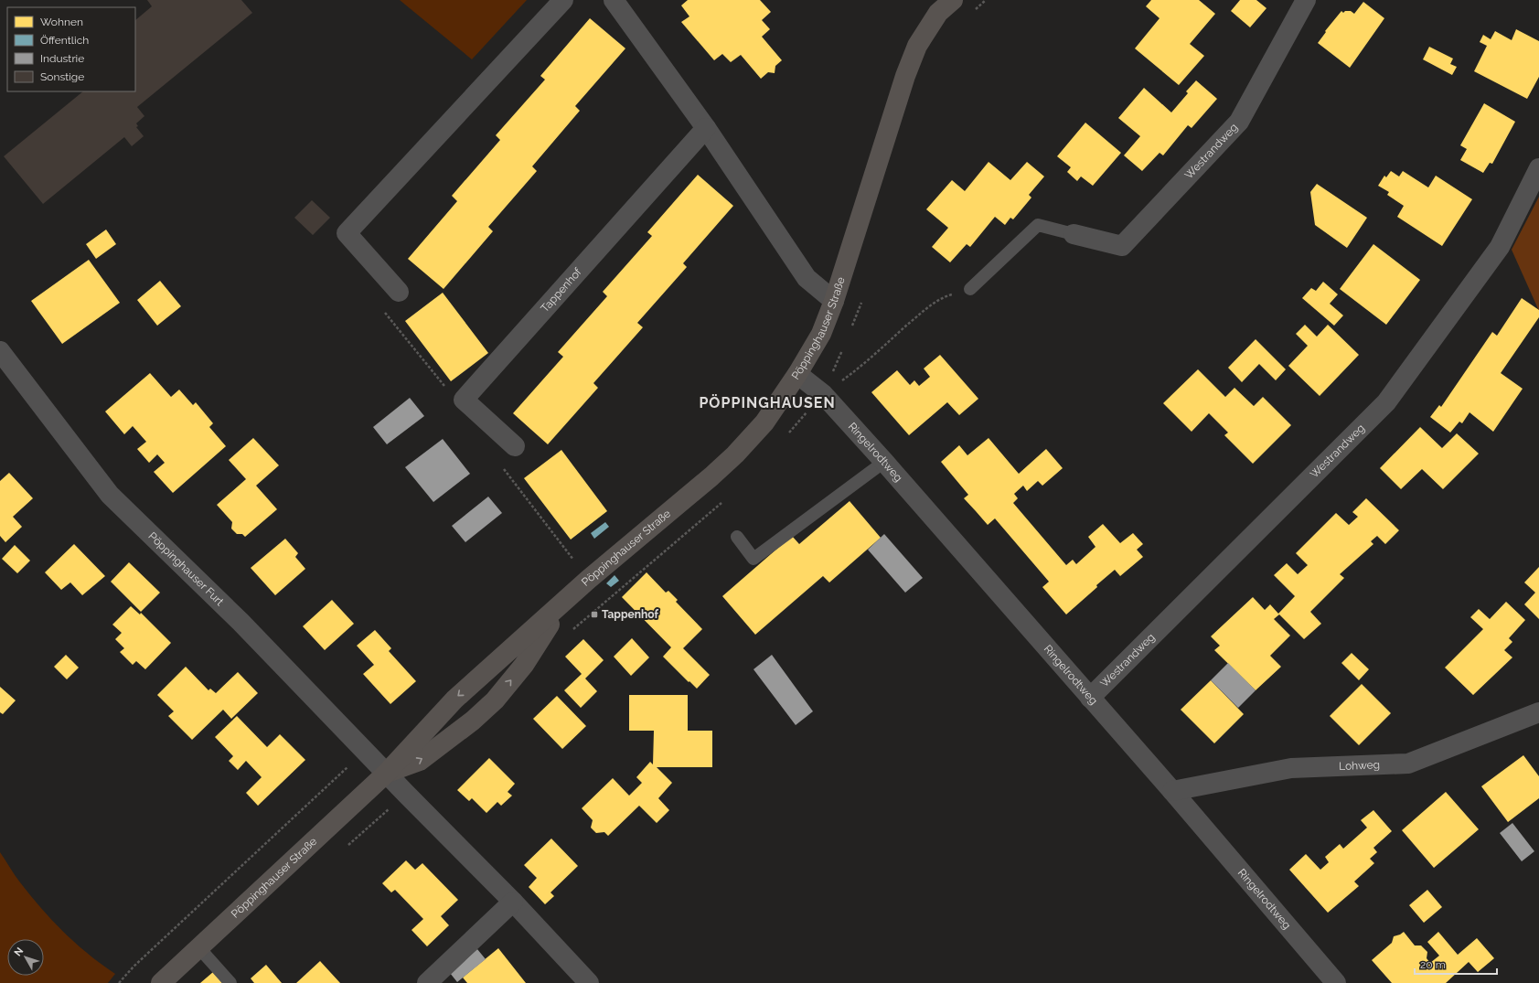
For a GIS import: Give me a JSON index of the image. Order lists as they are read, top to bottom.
{
  "streets": {
    "main road": ["Pöppinghauser Straße"],
    "street": [
      "Westrandweg",
      "Tappenhof",
      "Ringelrodtweg",
      "Pöppinghauser Furt",
      "Lohweg"
    ]
  },
  "crossings": [
    ["Westrandweg", "Ringelrodtweg"],
    ["Pöppinghauser Straße", "Ringelrodtweg"],
    ["Pöppinghauser Straße", "Pöppinghauser Furt"],
    ["Ringelrodtweg", "Lohweg"]
  ],
  "districts": ["PÖPPINGHAUSEN"],
  "places": {
    "transit": ["Tappenhof"]
  },
  "legend": [
    "Wohnen",
    "Öffentlich",
    "Industrie",
    "Sonstige"
  ],
  "scale_bar": "20 m",
  "north": "top left"
}
